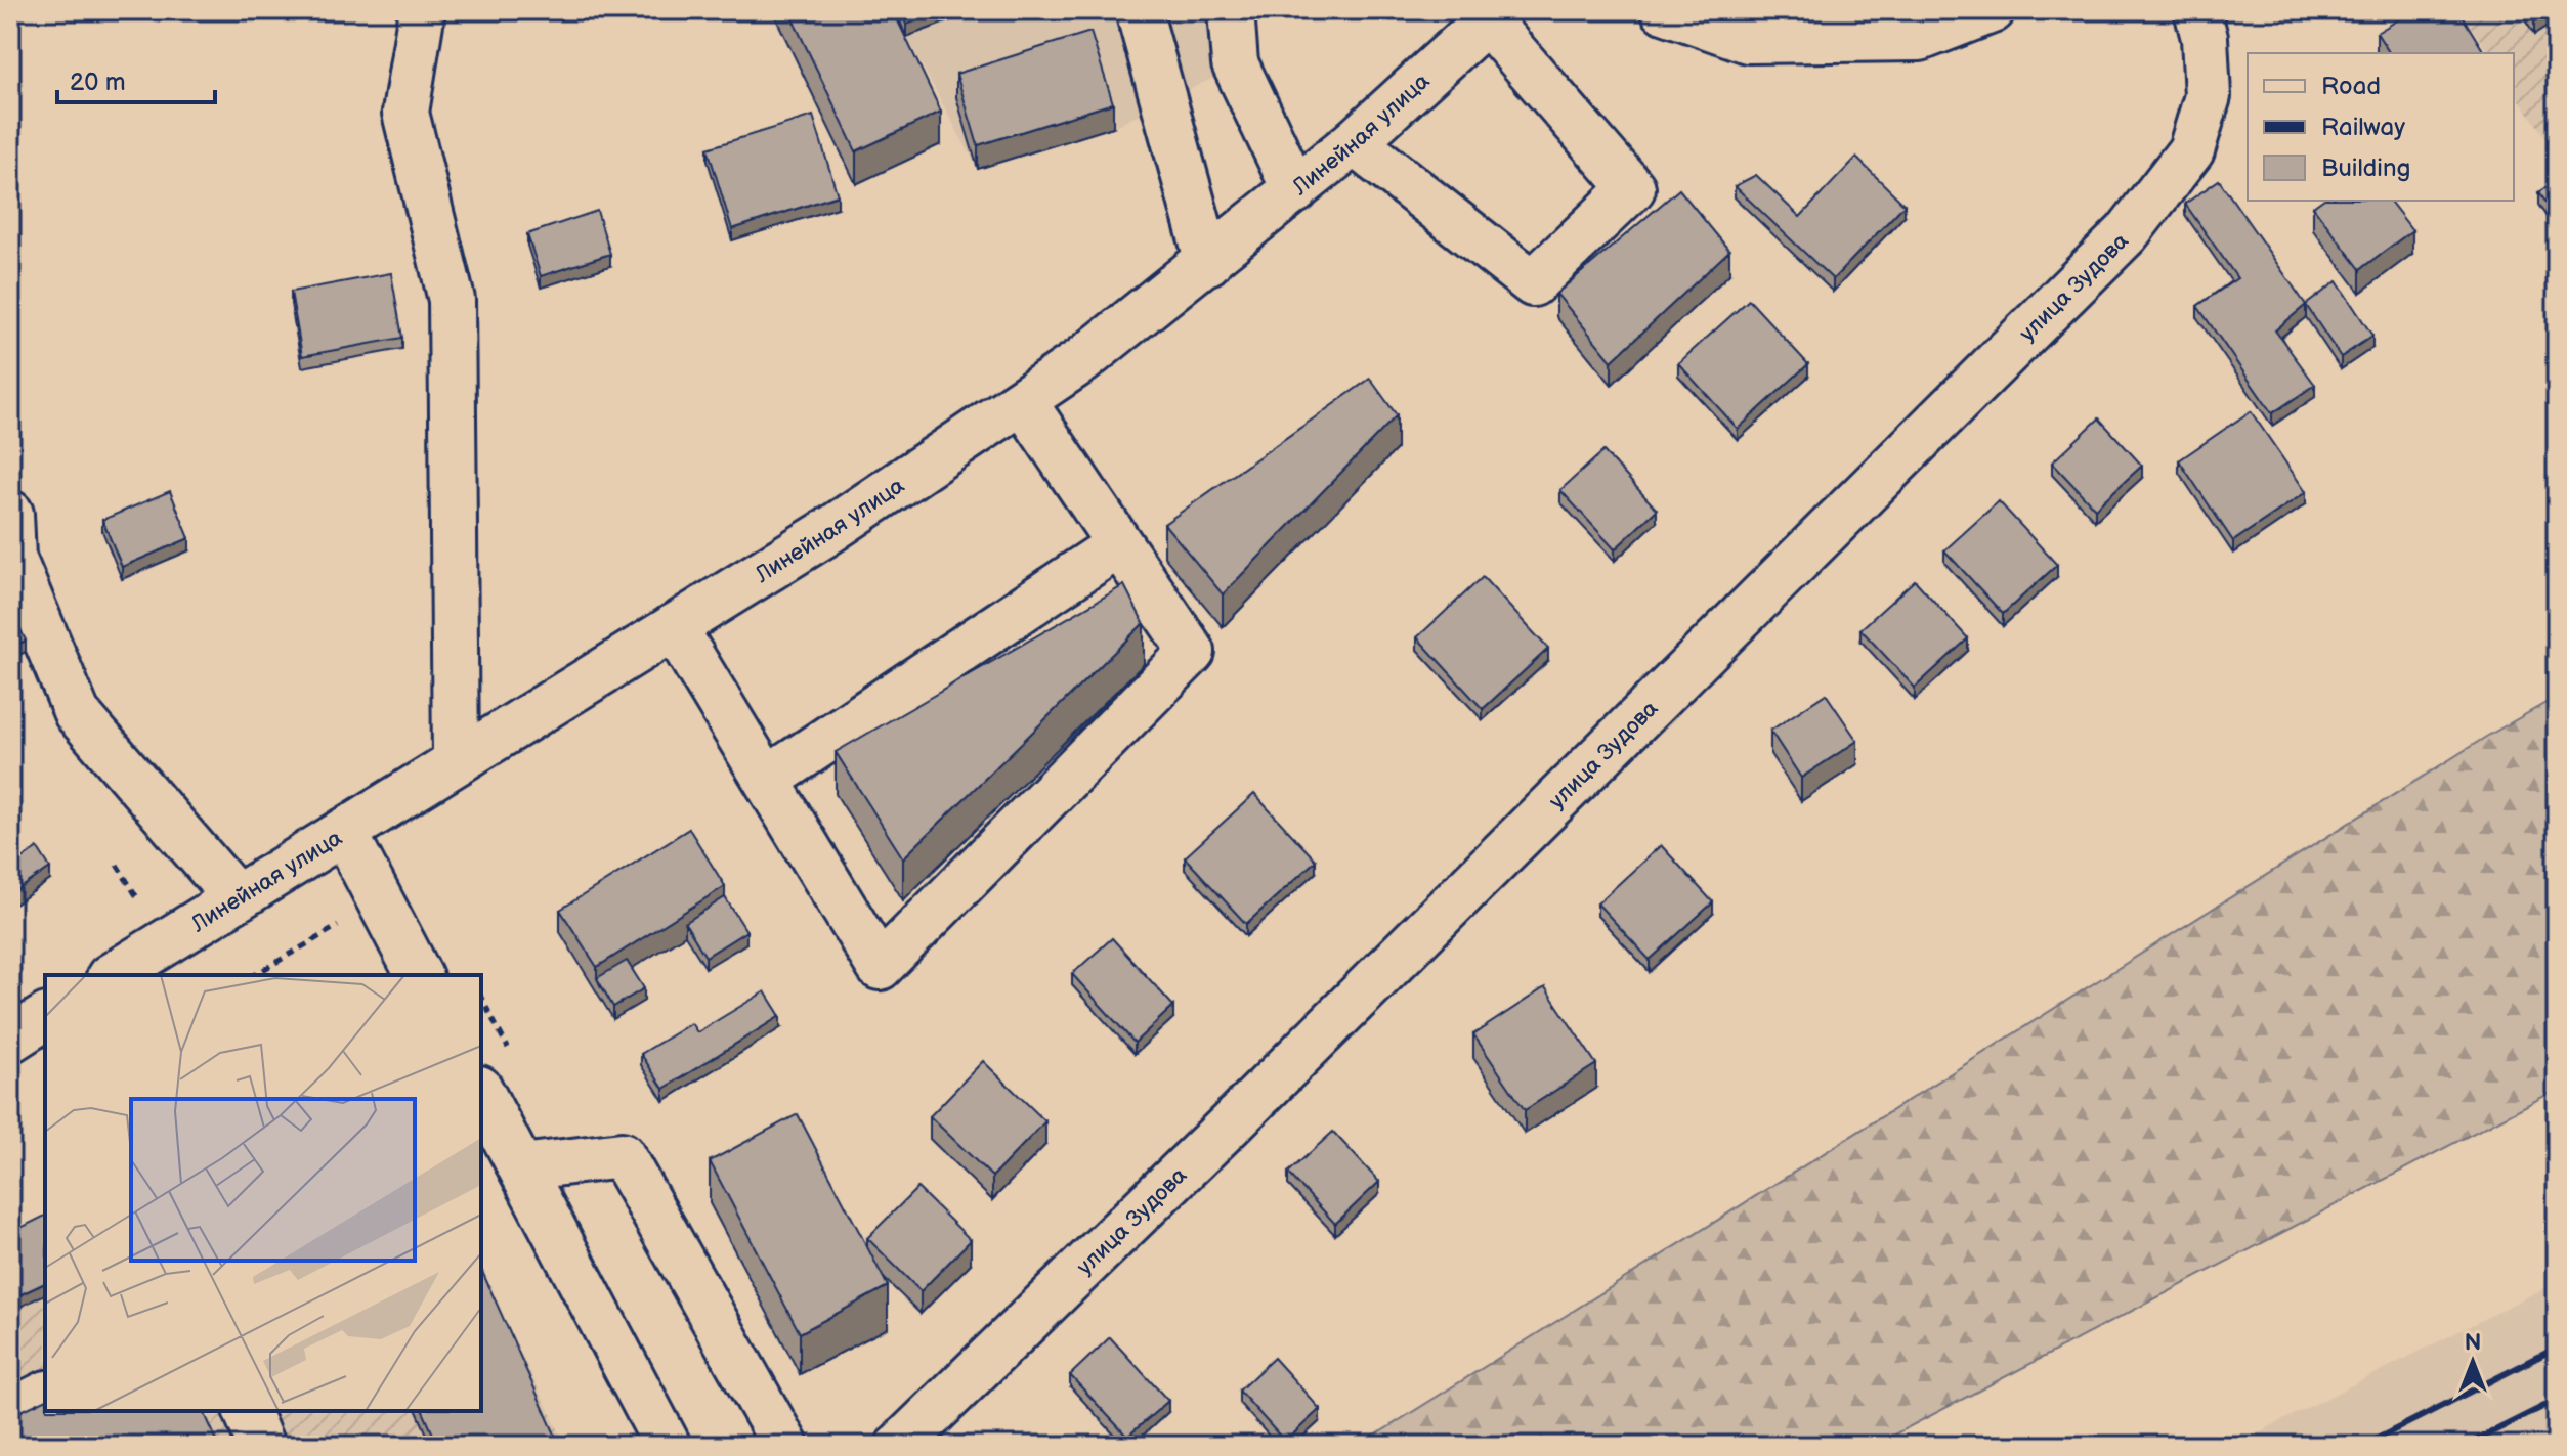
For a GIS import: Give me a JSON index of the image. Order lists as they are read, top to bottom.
{
  "streets": {
    "street": ["Линейная улица", "улица Зудова"]
  },
  "legend": ["Road", "Railway", "Building"],
  "scale_bar": "20 m",
  "north": "top"
}
